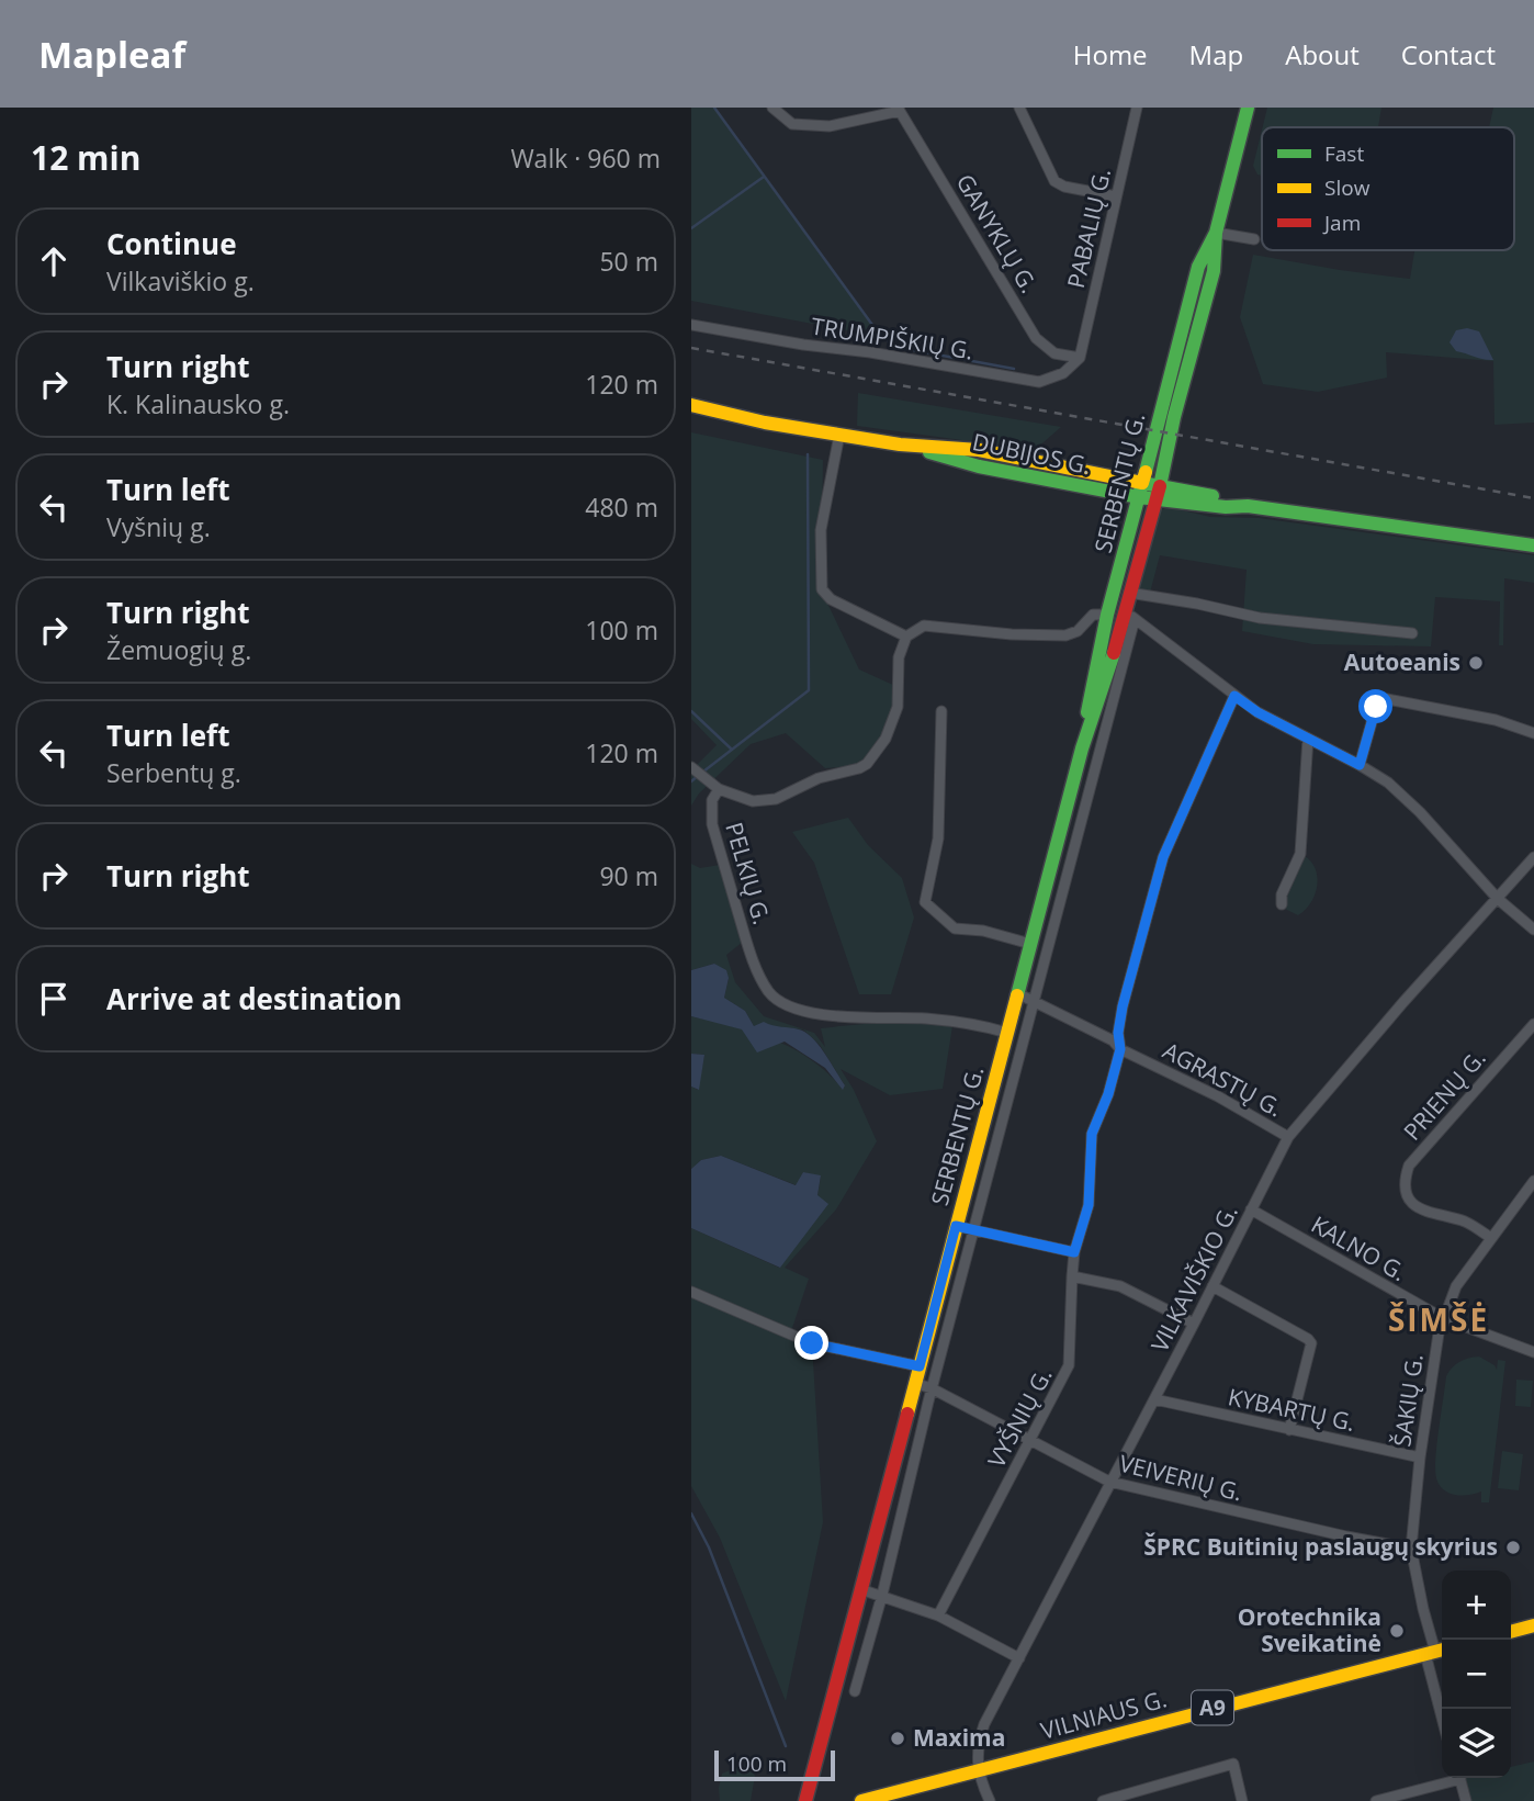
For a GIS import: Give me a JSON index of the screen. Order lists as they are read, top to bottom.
{
  "streets": {
    "main road": [
      "DUBIJOS G.",
      "SERBENTŲ G.",
      "A9",
      "VILNIAUS G."
    ],
    "street": [
      "PABALIŲ G.",
      "GANYKLŲ G.",
      "TRUMPIŠKIŲ G.",
      "PELKIŲ G.",
      "AGRASTŲ G.",
      "PRIENŲ G.",
      "KALNO G.",
      "VILKAVIŠKIO G.",
      "ŠAKIŲ G.",
      "KYBARTŲ G.",
      "VYŠNIŲ G.",
      "VEIVERIŲ G."
    ]
  },
  "crossings": [
    ["PABALIŲ G.", "GANYKLŲ G."],
    ["PABALIŲ G.", "TRUMPIŠKIŲ G."],
    ["GANYKLŲ G.", "TRUMPIŠKIŲ G."],
    ["DUBIJOS G.", "SERBENTŲ G."],
    ["SERBENTŲ G.", "PELKIŲ G."],
    ["SERBENTŲ G.", "AGRASTŲ G."],
    ["SERBENTŲ G.", "VEIVERIŲ G."],
    ["AGRASTŲ G.", "VILKAVIŠKIO G."],
    ["AGRASTŲ G.", "VYŠNIŲ G."],
    ["PRIENŲ G.", "ŠAKIŲ G."],
    ["KALNO G.", "VILKAVIŠKIO G."],
    ["KALNO G.", "ŠAKIŲ G."],
    ["VILKAVIŠKIO G.", "KYBARTŲ G."],
    ["VILKAVIŠKIO G.", "VEIVERIŲ G."],
    ["VILKAVIŠKIO G.", "VILNIAUS G."],
    ["ŠAKIŲ G.", "KYBARTŲ G."],
    ["ŠAKIŲ G.", "VEIVERIŲ G."],
    ["ŠAKIŲ G.", "VILNIAUS G."],
    ["VYŠNIŲ G.", "VEIVERIŲ G."]
  ],
  "districts": ["ŠIMŠĖ"],
  "places": [
    "Autoeanis",
    "ŠPRC Buitinių paslaugų skyrius",
    "Orotechnika Sveikatinė",
    "Maxima"
  ],
  "legend": ["Fast", "Slow", "Jam"],
  "scale_bar": "100 m",
  "page": {
    "header": "Mapleaf",
    "nav": [
      "Home",
      "Map",
      "About",
      "Contact"
    ],
    "heading": ["12 min", "Walk · 960 m"],
    "list": [
      ["Continue", "Vilkaviškio g.", "50 m"],
      ["Turn right", "K. Kalinausko g.", "120 m"],
      ["Turn left", "Vyšnių g.", "480 m"],
      ["Turn right", "Žemuogių g.", "100 m"],
      ["Turn left", "Serbentų g.", "120 m"],
      ["Turn right", "90 m"],
      "Arrive at destination"
    ],
    "map_buttons": ["+", "−"],
    "scale": "100 m"
  }
}
